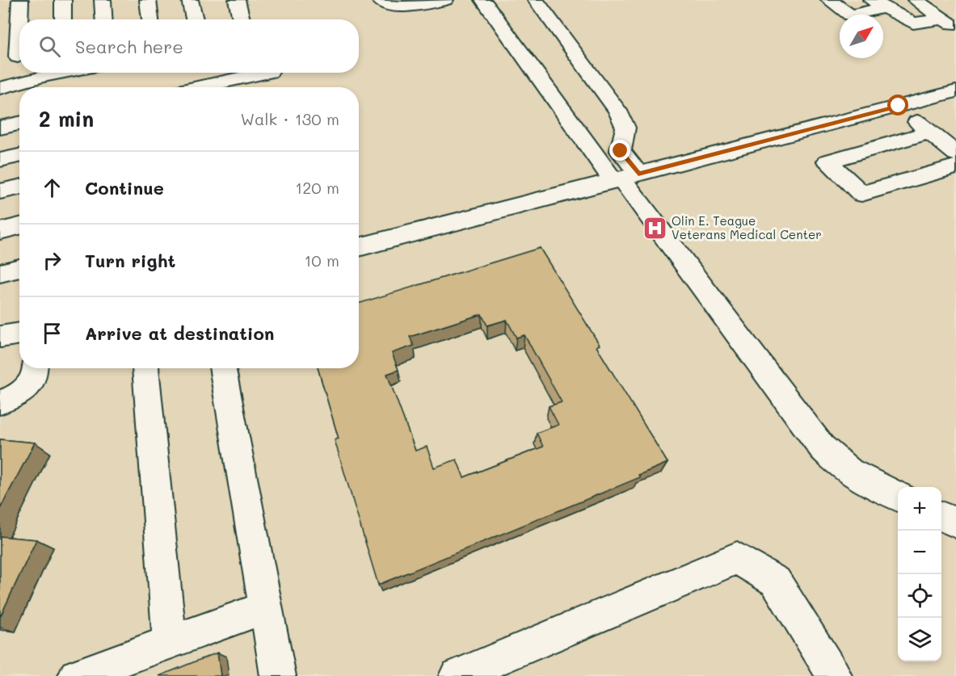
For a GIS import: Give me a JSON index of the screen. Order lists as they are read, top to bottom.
{
  "places": {
    "hospital": ["Olin E. Teague Veterans Medical Center"]
  },
  "north": "top right",
  "page": {
    "search": "Search here",
    "heading": ["2 min", "Walk · 130 m"],
    "list": [
      ["Continue", "120 m"],
      ["Turn right", "10 m"],
      "Arrive at destination"
    ],
    "map_buttons": ["+", "−"]
  }
}
